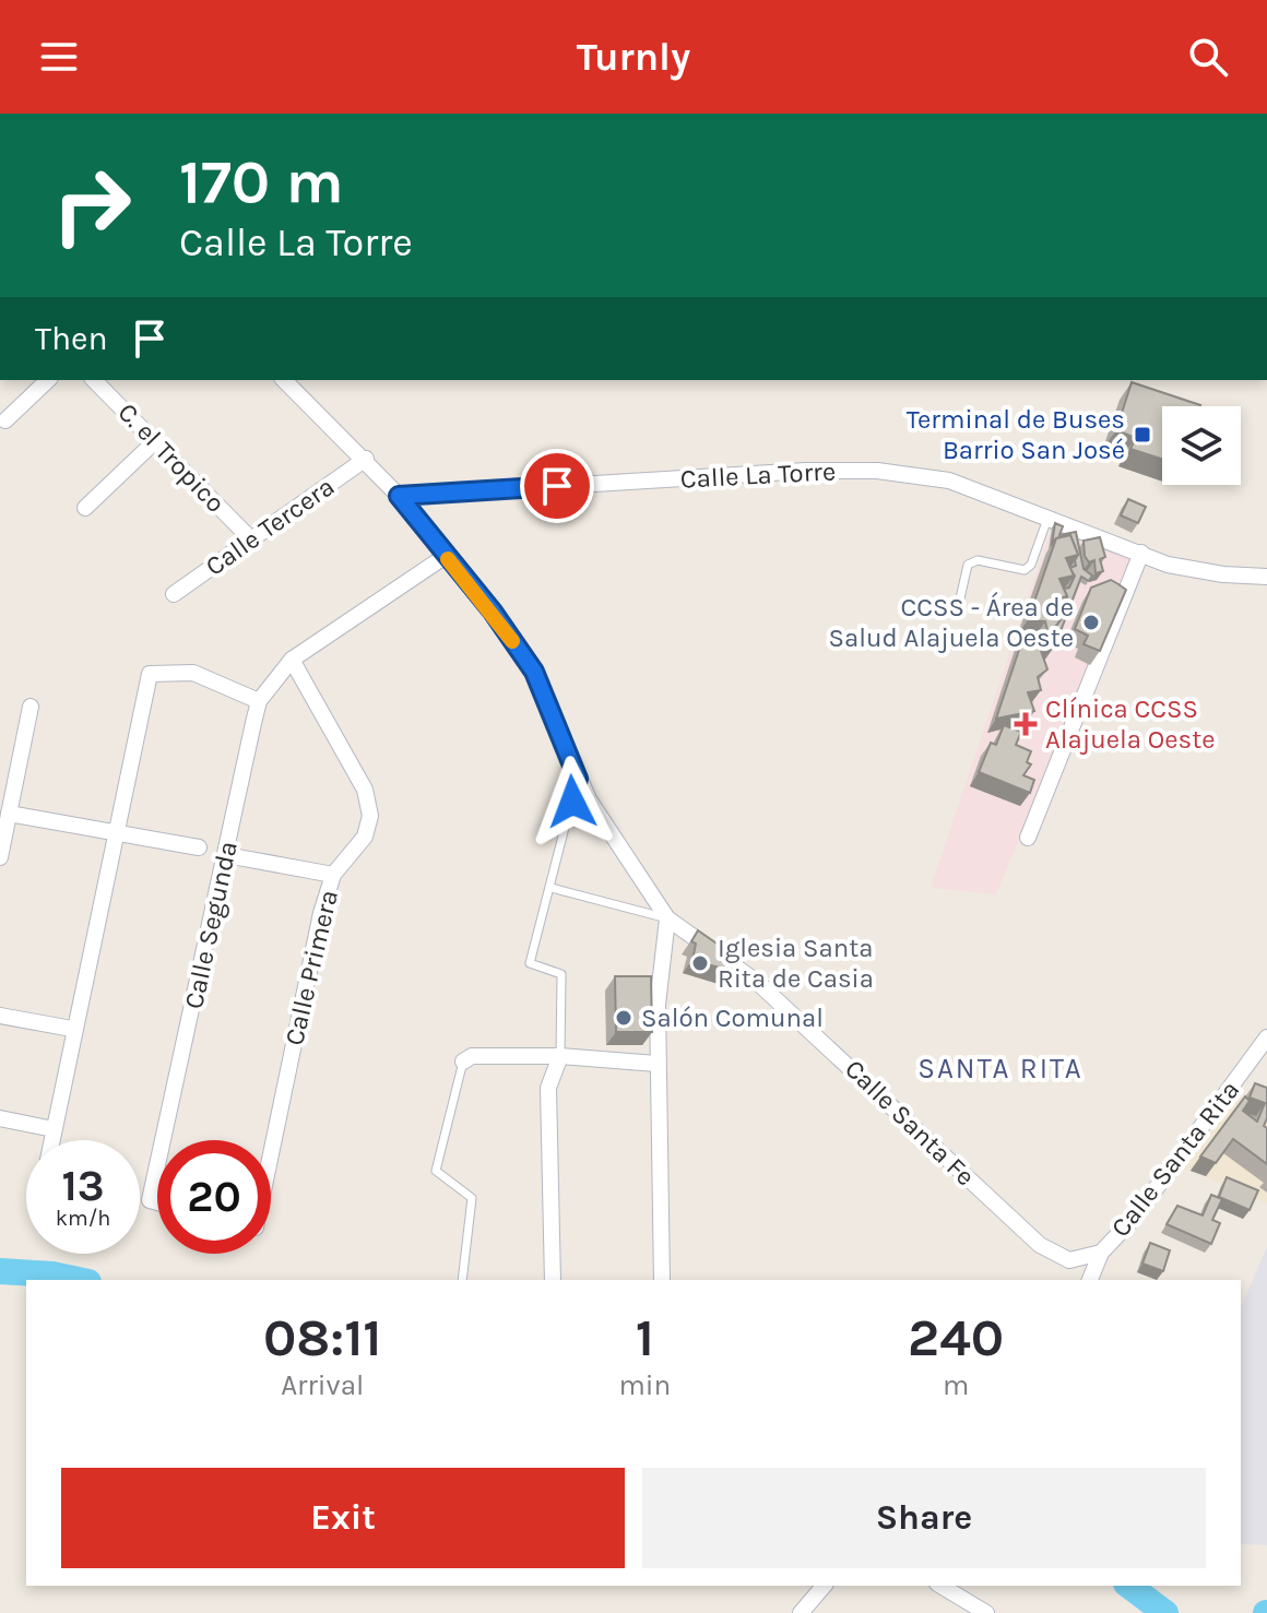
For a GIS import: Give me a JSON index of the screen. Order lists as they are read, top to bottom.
{
  "streets": {
    "street": [
      "C. el Tropico",
      "Calle La Torre",
      "Calle Tercera",
      "Calle Segunda",
      "Calle Primera",
      "Calle Santa Fe",
      "Calle Santa Rita"
    ]
  },
  "crossings": [
    ["C. el Tropico", "Calle Tercera"],
    ["Calle La Torre", "Calle Santa Fe"],
    ["Calle Segunda", "Calle Primera"],
    ["Calle Santa Fe", "Calle Santa Rita"]
  ],
  "districts": ["SANTA RITA"],
  "places": {
    "transit": ["Terminal de Buses Barrio San José"],
    "other": ["CCSS - Área de Salud Alajuela Oeste", "Iglesia Santa Rita de Casia", "Salón Comunal"],
    "health": ["Clínica CCSS Alajuela Oeste"]
  },
  "page": {
    "header": "Turnly",
    "turn": ["170 m", "Calle La Torre"],
    "then": "Then",
    "speed": "13 km/h",
    "limit": "20",
    "eta": [
      "08:11",
      "Arrival",
      "1",
      "min",
      "240",
      "m"
    ],
    "buttons": ["Exit", "Share"]
  }
}
